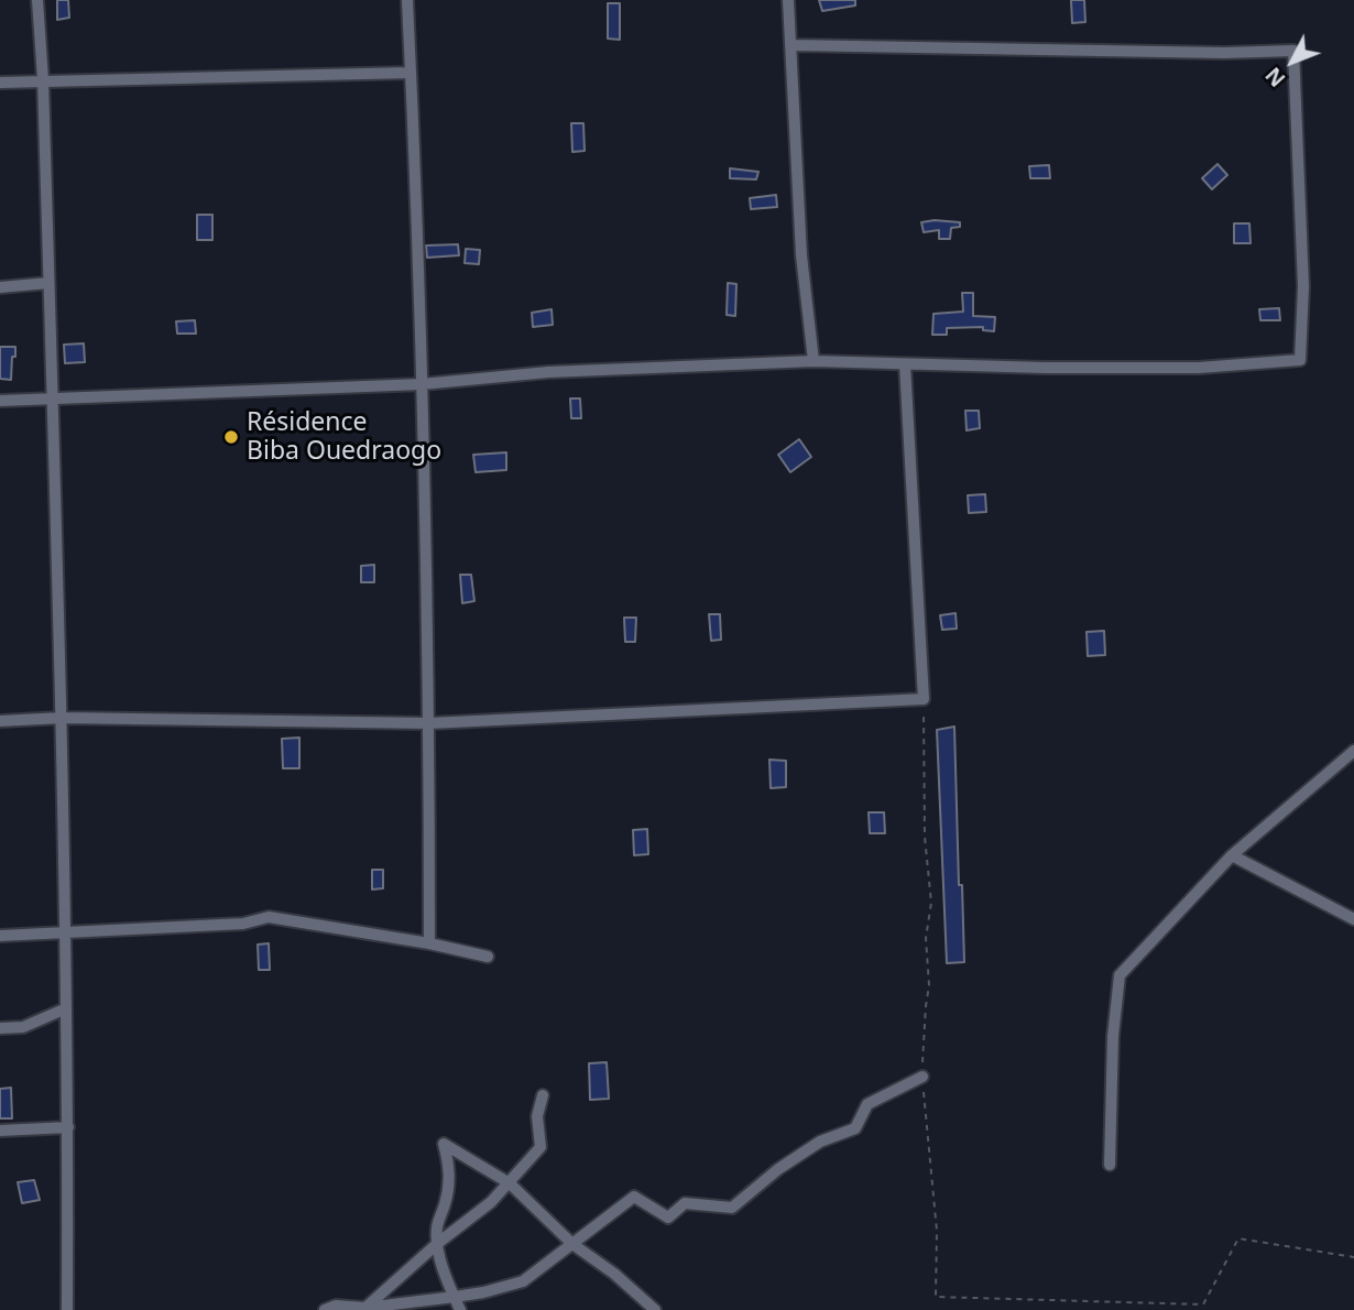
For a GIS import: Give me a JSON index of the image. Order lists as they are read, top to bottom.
{
  "places": ["Résidence Biba Ouedraogo"],
  "north": "bottom left"
}
